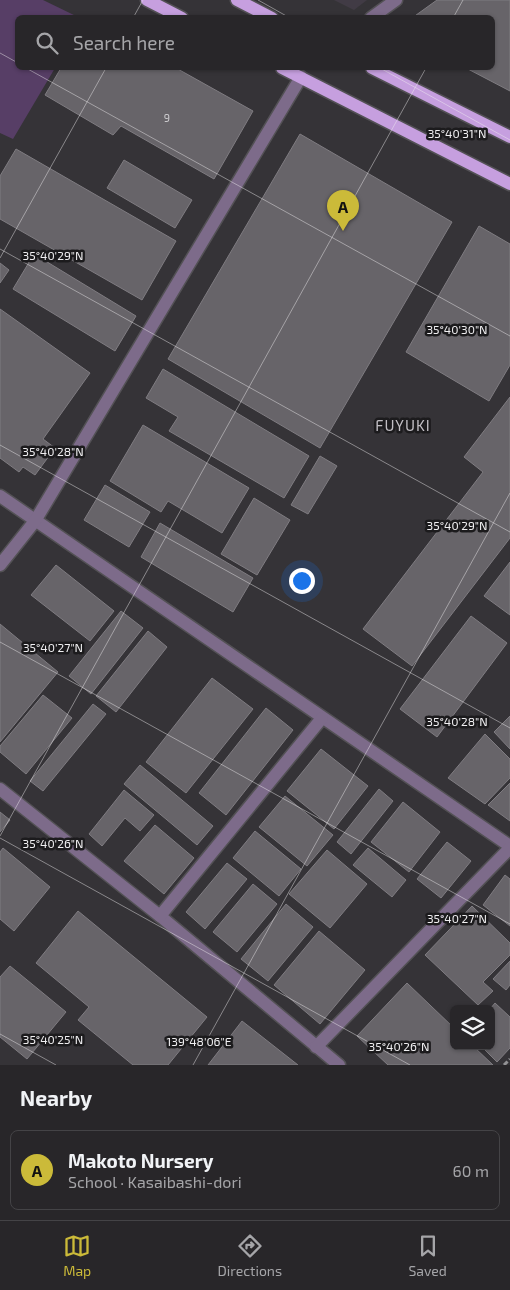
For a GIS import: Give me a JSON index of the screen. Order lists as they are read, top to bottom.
{
  "districts": ["FUYUKI"],
  "house_numbers": ["9"],
  "page": {
    "search": "Search here",
    "pins": "A",
    "heading": "Nearby",
    "list": [
      {
        "mark": "A",
        "name": "Makoto Nursery",
        "note": "School · Kasaibashi-dori",
        "value": "60 m"
      }
    ],
    "nav": ["Map", "Directions", "Saved"]
  },
  "coordinates": [
    "35°40'31\"N",
    "35°40'29\"N",
    "35°40'30\"N",
    "35°40'28\"N",
    "35°40'27\"N",
    "35°40'26\"N",
    "35°40'25\"N",
    "139°48'06\"E"
  ]
}
